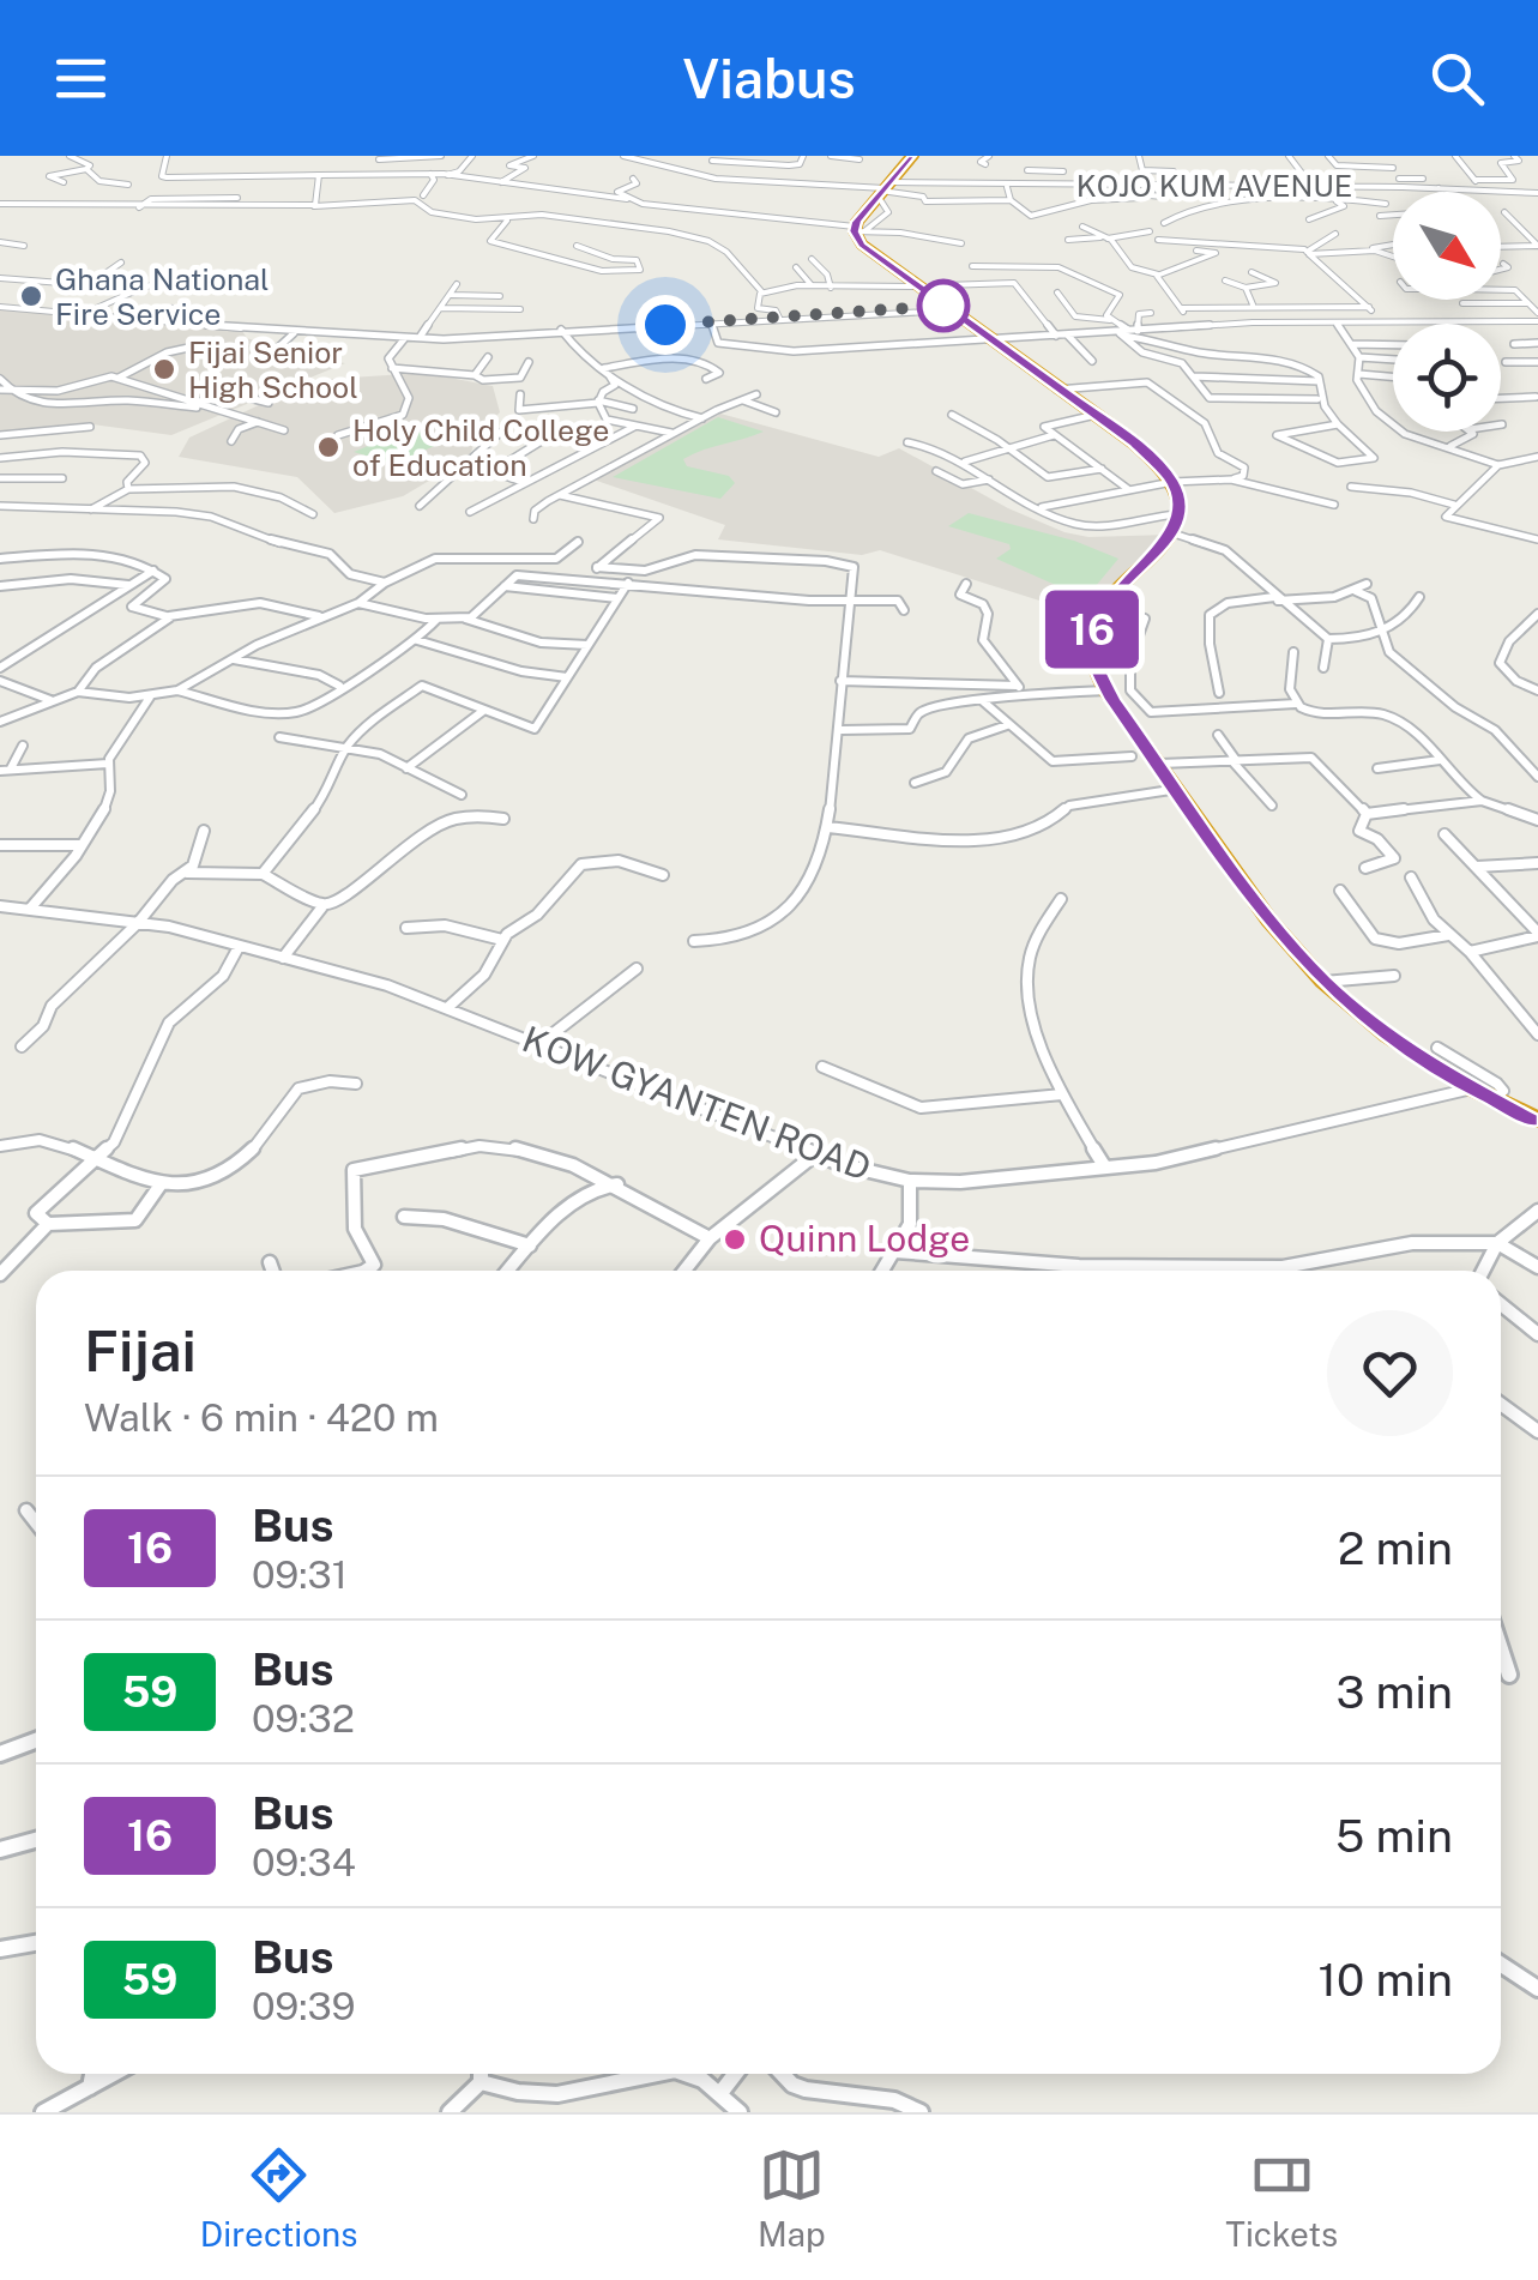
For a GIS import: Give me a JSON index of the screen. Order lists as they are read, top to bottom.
{
  "streets": {
    "street": ["KOJO KUM AVENUE", "KOW GYANTEN ROAD"]
  },
  "places": [
    "Ghana National Fire Service",
    "Fijai Senior High School",
    "Holy Child College of Education",
    "Quinn Lodge"
  ],
  "lines": ["bus line 16"],
  "north": "bottom right",
  "page": {
    "header": "Viabus",
    "on_map": "16",
    "heading": ["Fijai", "Walk · 6 min · 420 m"],
    "list": [
      {
        "mark": "16",
        "name": "Bus",
        "note": "09:31",
        "value": "2 min"
      },
      {
        "mark": "59",
        "name": "Bus",
        "note": "09:32",
        "value": "3 min"
      },
      {
        "mark": "16",
        "name": "Bus",
        "note": "09:34",
        "value": "5 min"
      },
      {
        "mark": "59",
        "name": "Bus",
        "note": "09:39",
        "value": "10 min"
      }
    ],
    "tabs": ["Directions", "Map", "Tickets"]
  }
}
